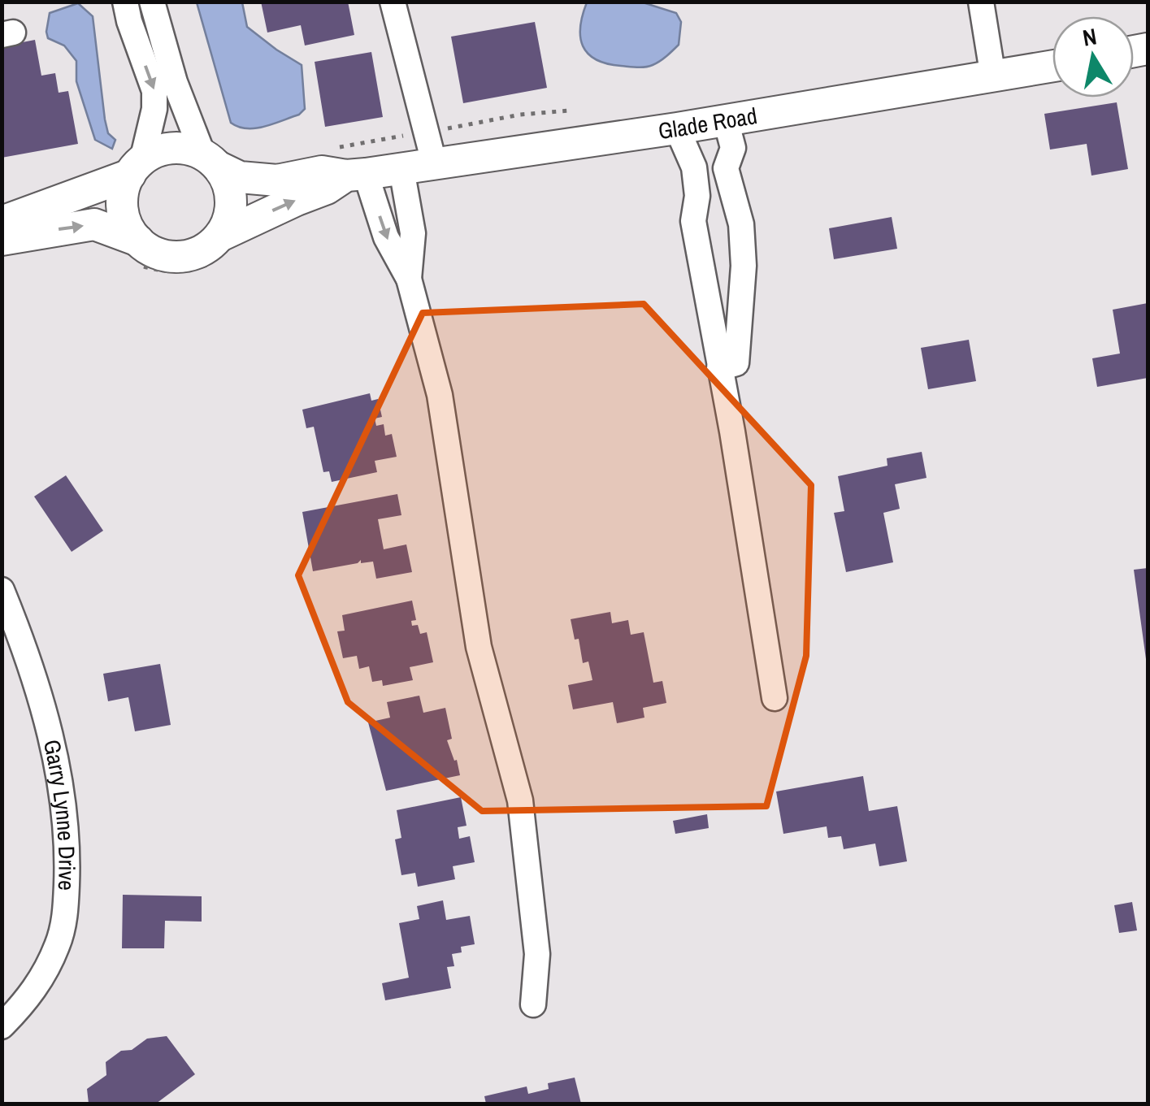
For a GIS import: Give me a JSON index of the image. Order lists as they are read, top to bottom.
{
  "streets": {
    "main road": ["Glade Road"],
    "street": ["Garry Lynne Drive"]
  },
  "north": "top"
}
